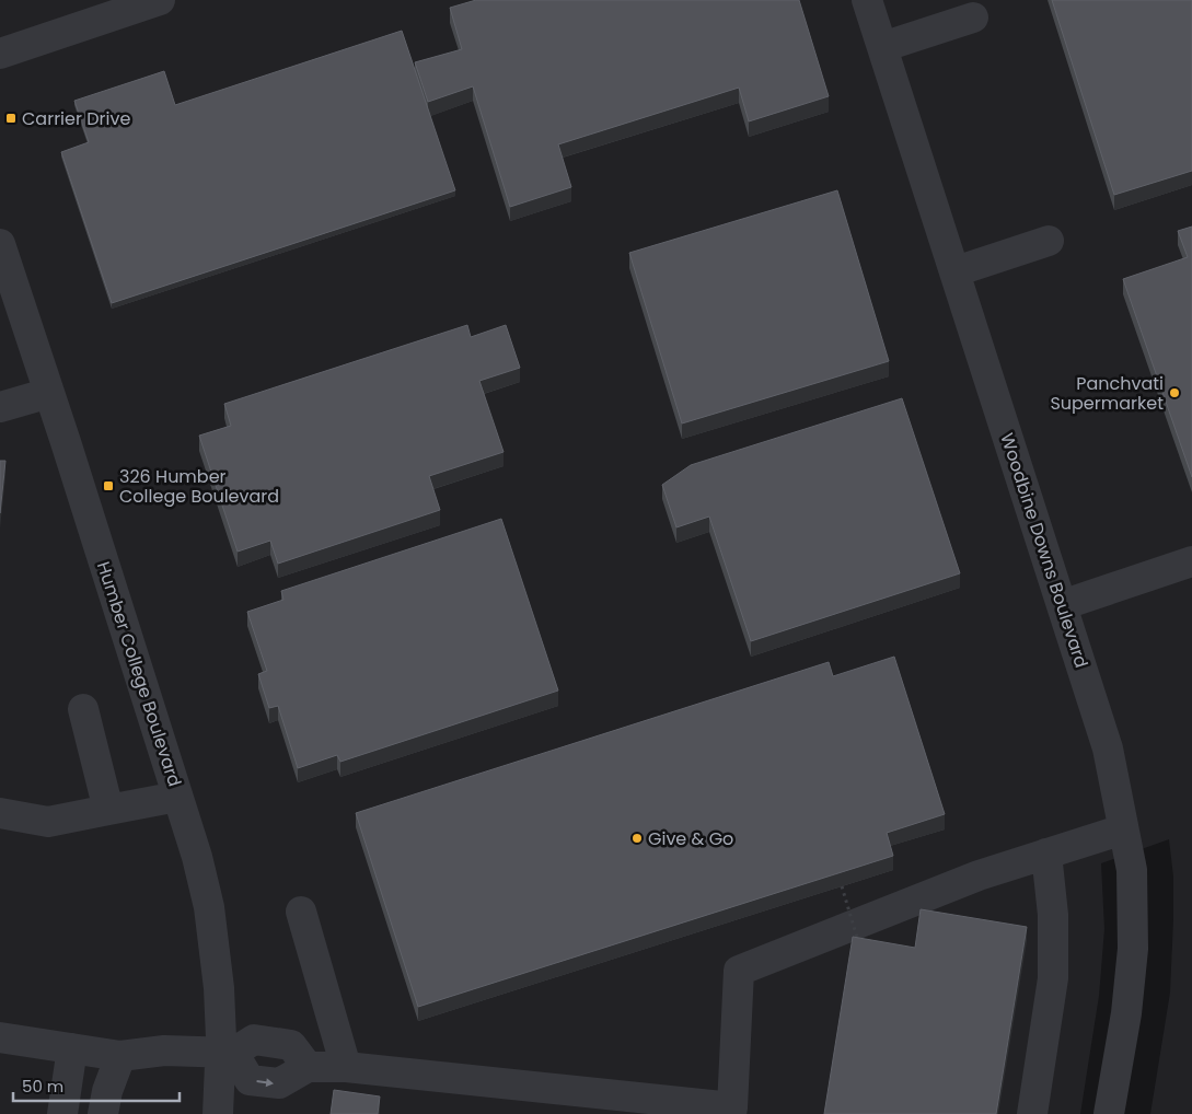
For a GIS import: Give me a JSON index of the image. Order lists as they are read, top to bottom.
{
  "streets": {
    "street": ["Woodbine Downs Boulevard", "Humber College Boulevard"]
  },
  "places": {
    "transit": ["Carrier Drive", "326 Humber College Boulevard"],
    "other": ["Panchvati Supermarket", "Give & Go"]
  },
  "scale_bar": "50 m"
}
